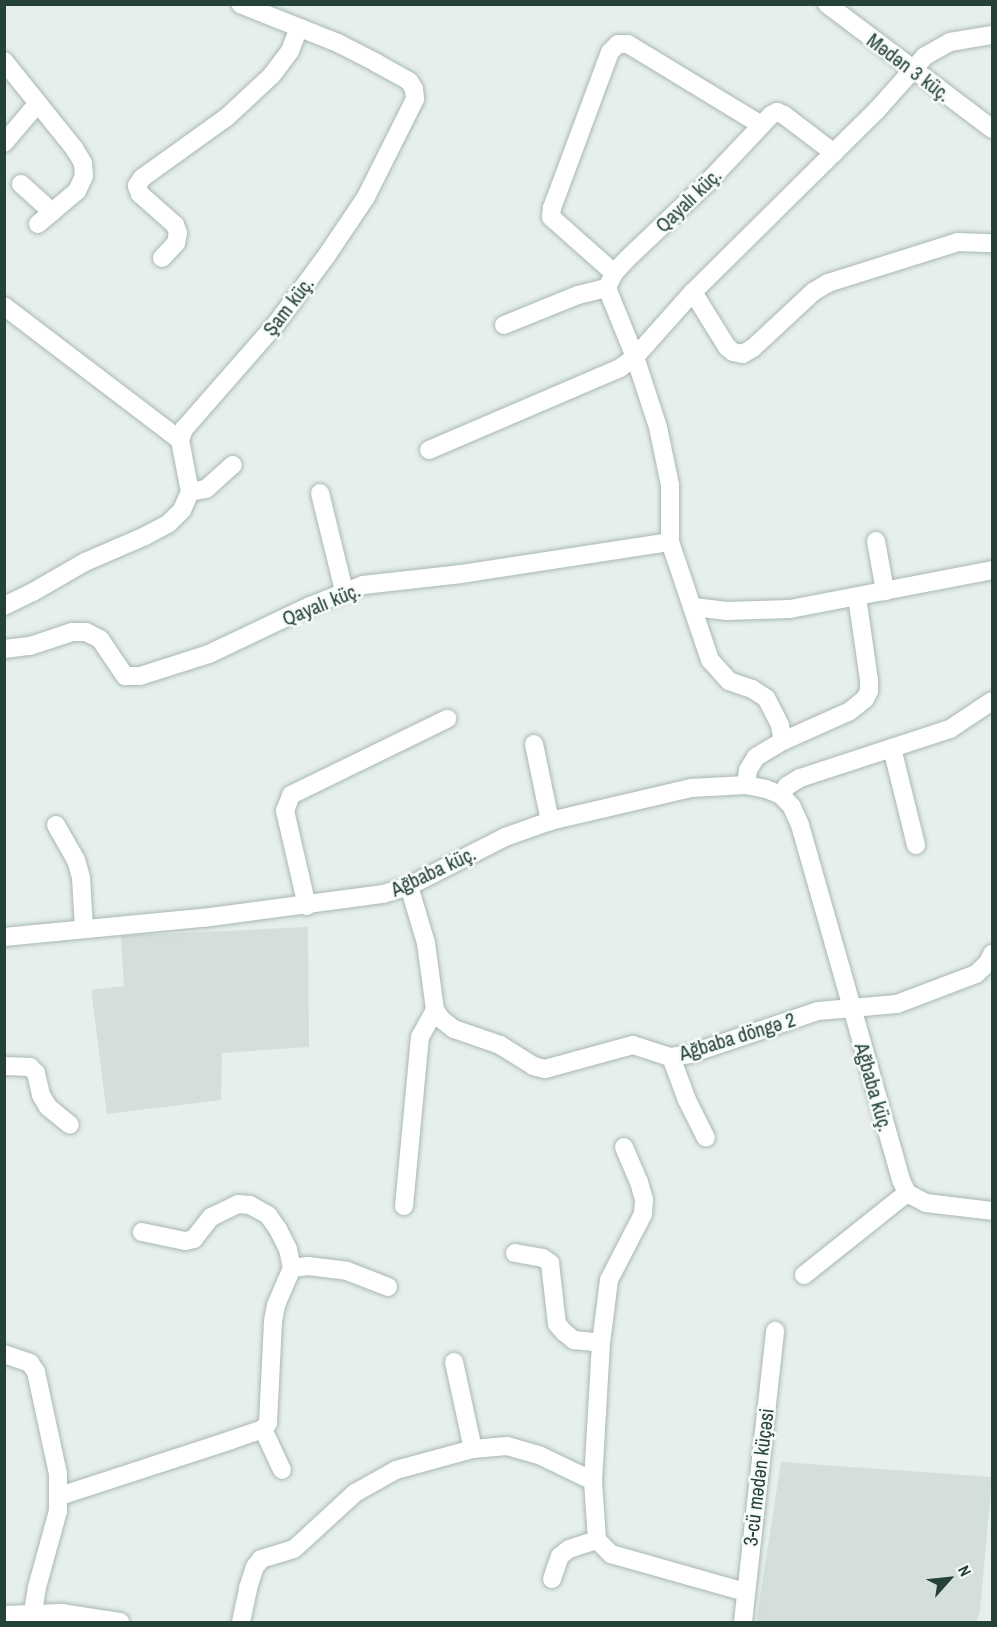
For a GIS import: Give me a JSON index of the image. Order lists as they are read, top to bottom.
{
  "streets": {
    "street": [
      "Mədən 3 küç.",
      "Qayalı küç.",
      "Şam küç.",
      "Ağbaba küç.",
      "Ağbaba döngə 2",
      "3-cü mədən küçəsi"
    ]
  },
  "crossings": [
    ["Ağbaba küç.", "Ağbaba döngə 2"]
  ],
  "north": "top right"
}
